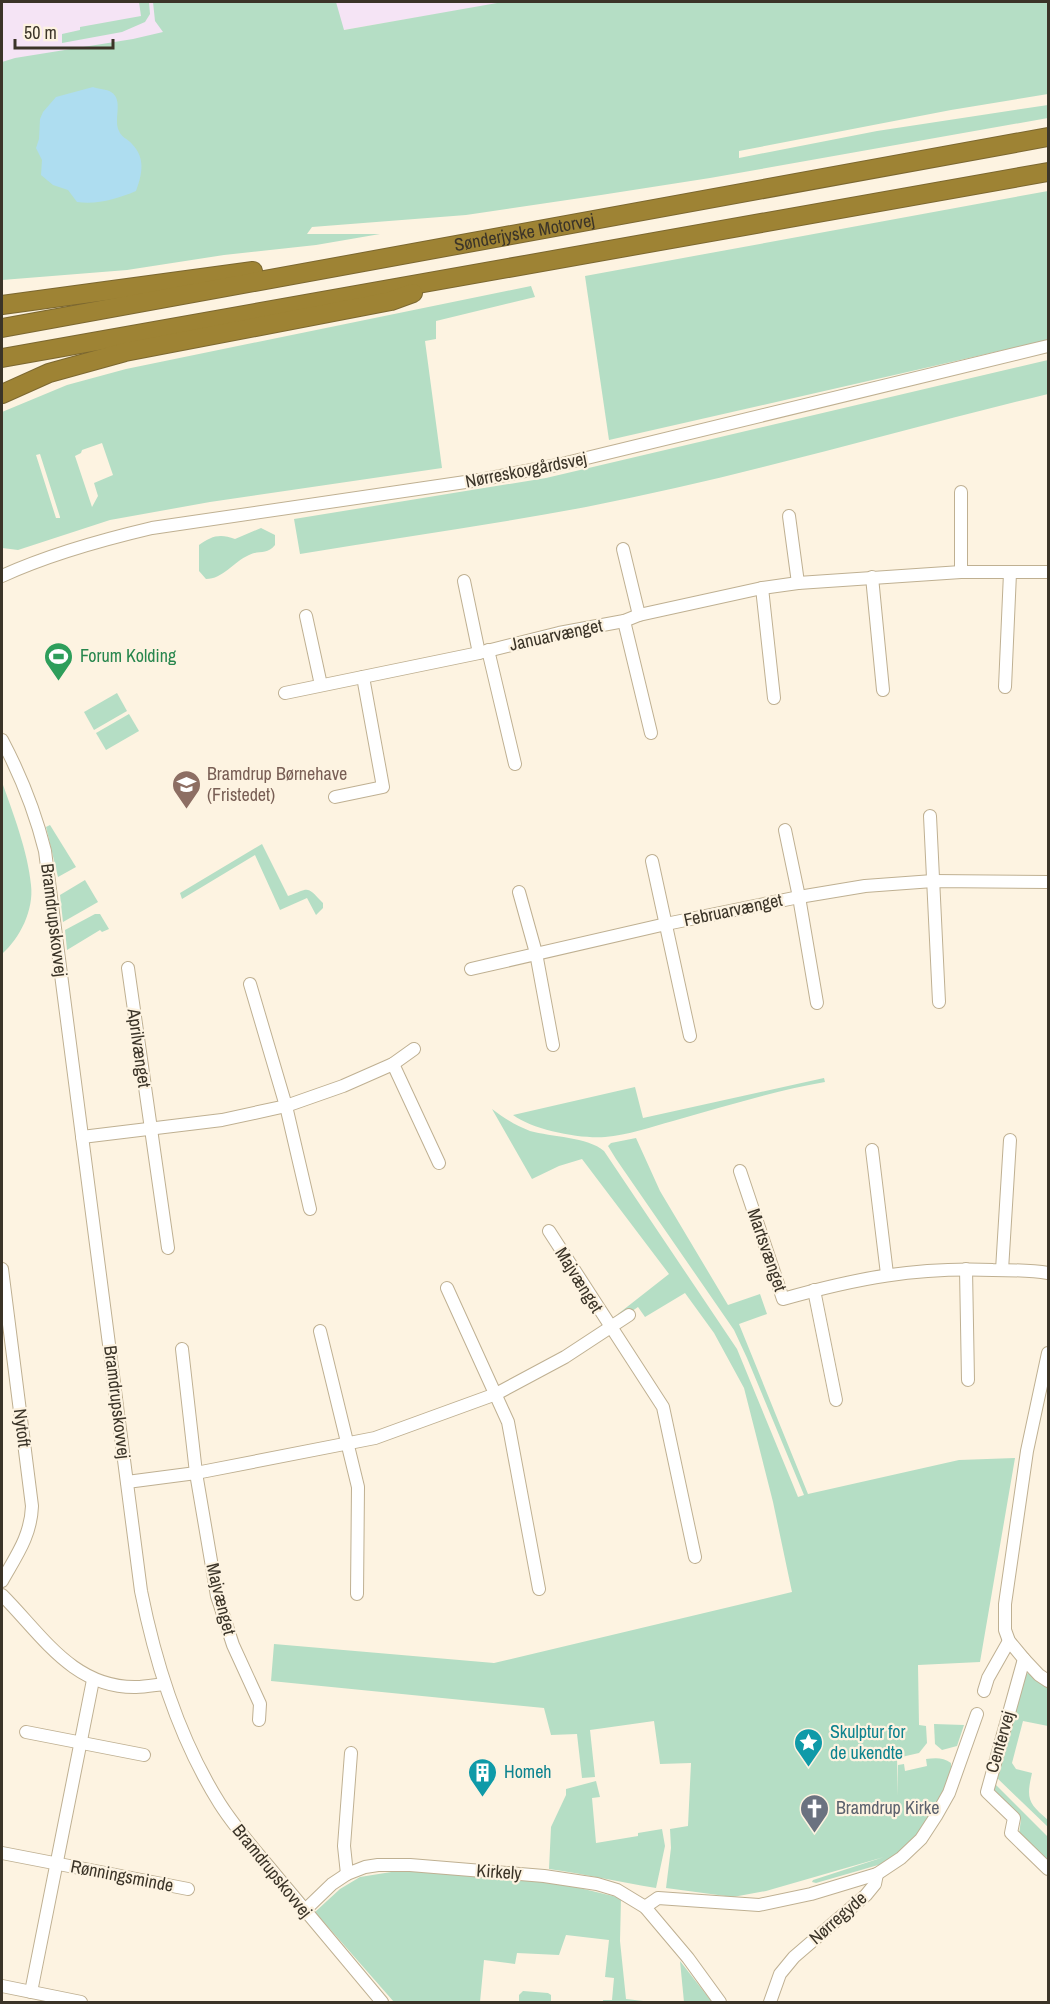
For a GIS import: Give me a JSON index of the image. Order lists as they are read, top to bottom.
{
  "streets": {
    "highway": ["Sønderjyske Motorvej"],
    "street": [
      "Nørreskovgårdsvej",
      "Januarvænget",
      "Februarvænget",
      "Bramdrupskovvej",
      "Aprilvænget",
      "Martsvænget",
      "Majvænget",
      "Nytoft",
      "Centervej",
      "Kirkely",
      "Rønningsminde",
      "Nørregyde"
    ]
  },
  "crossings": [
    ["Bramdrupskovvej", "Majvænget"],
    ["Bramdrupskovvej", "Kirkely"]
  ],
  "places": {
    "sports": ["Forum Kolding"],
    "school or university": ["Bramdrup Børnehave (Fristedet)"],
    "place": ["Skulptur for de ukendte"],
    "building": ["Homeh"],
    "church": ["Bramdrup Kirke"]
  },
  "scale_bar": "50 m"
}
